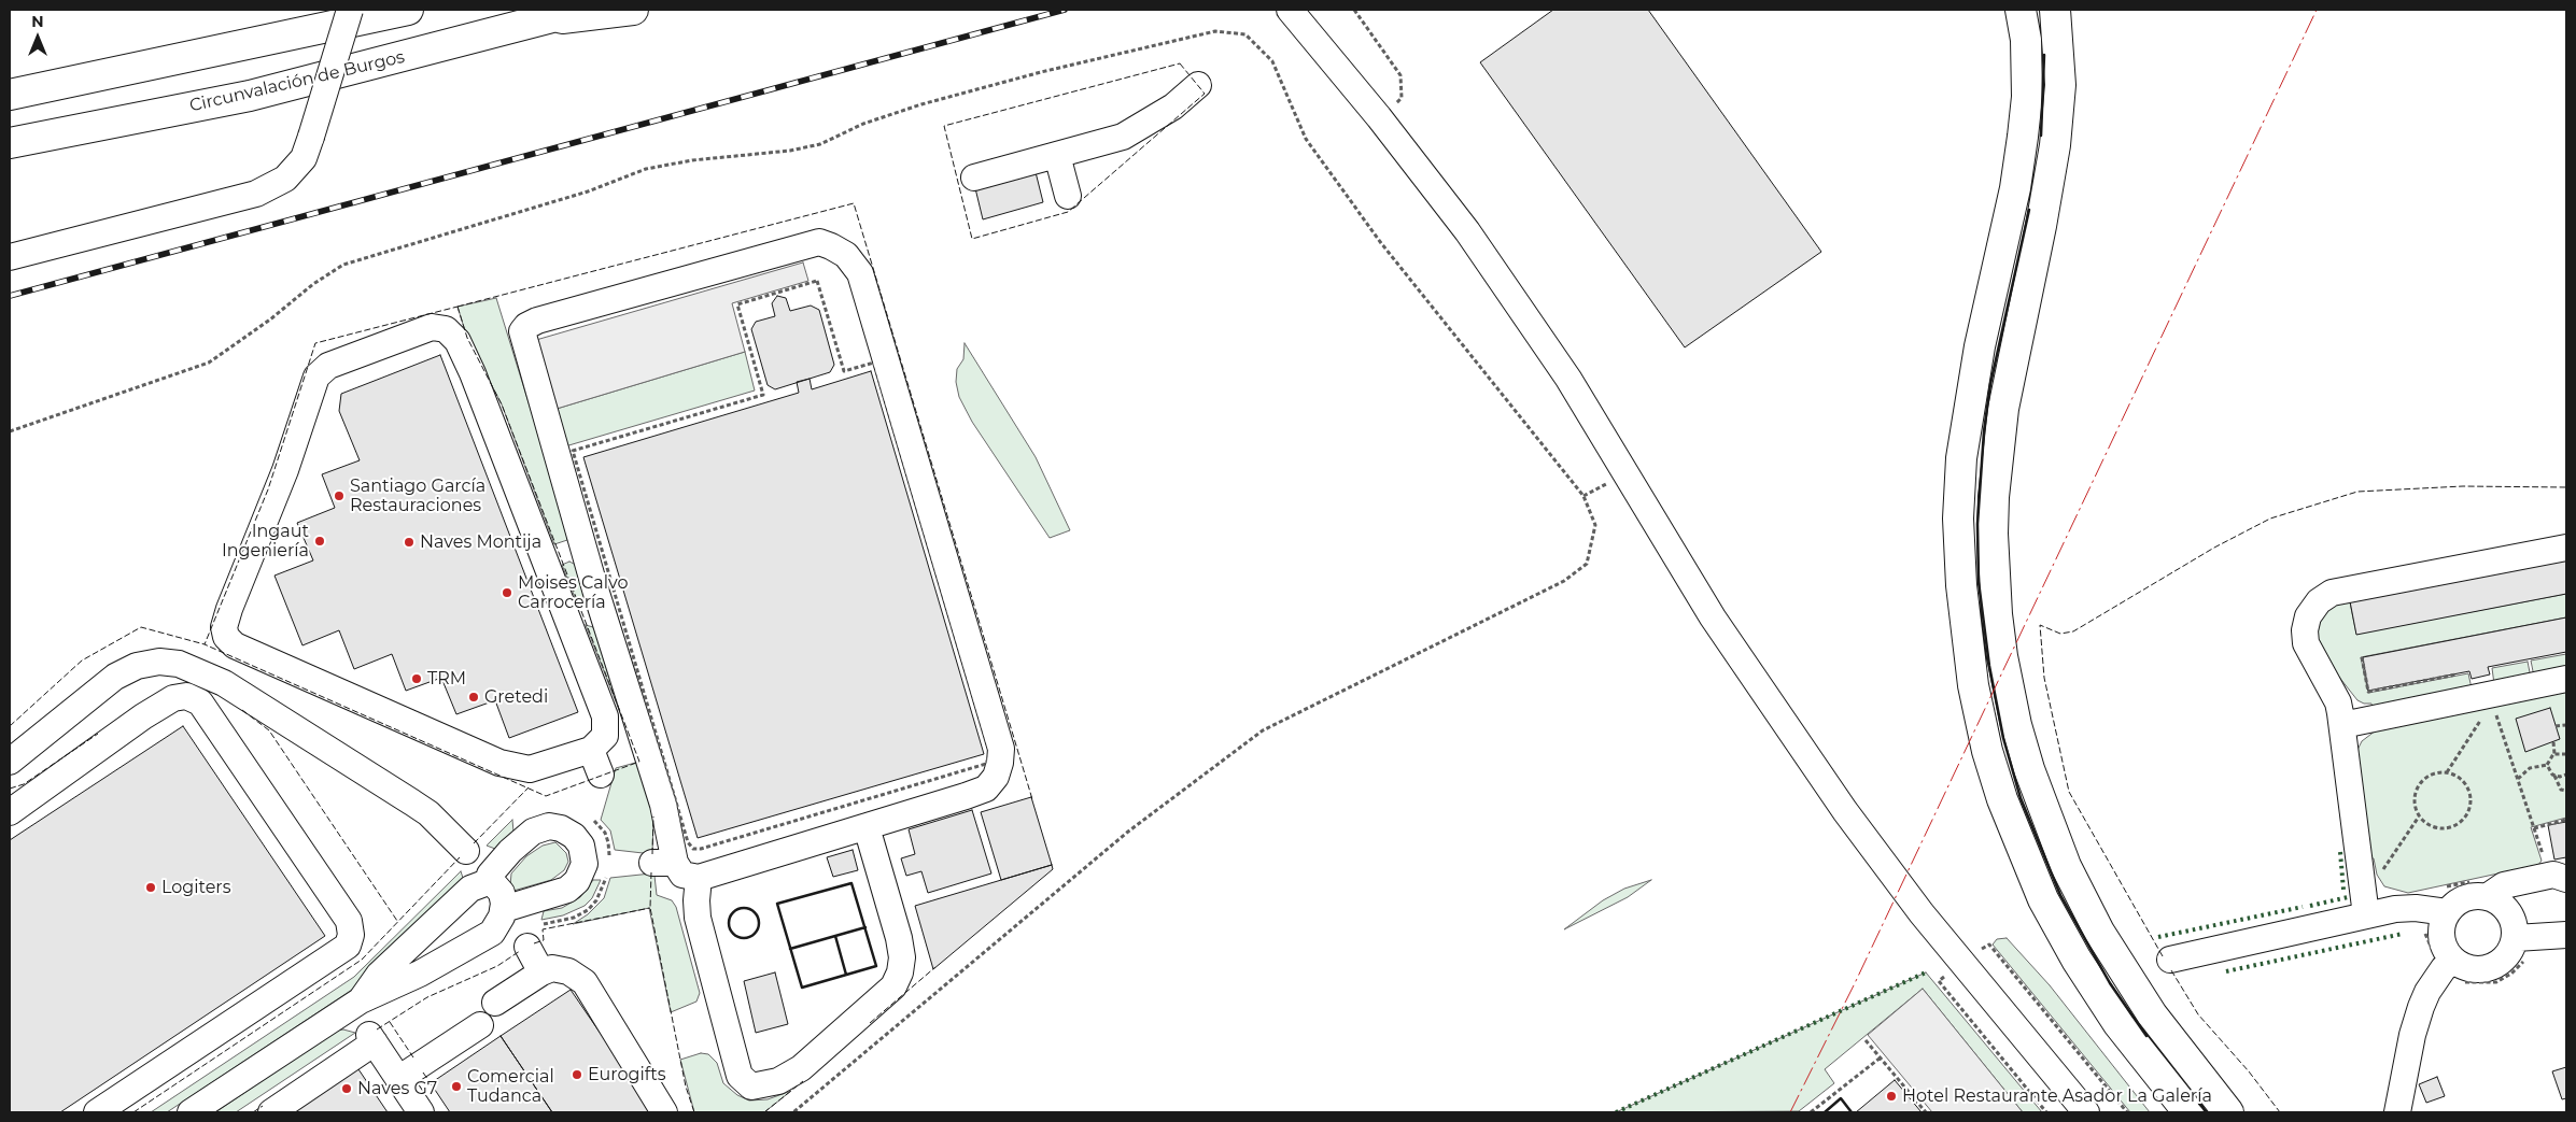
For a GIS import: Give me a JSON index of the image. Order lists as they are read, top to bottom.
{
  "streets": {
    "main road": ["Circunvalación de Burgos"]
  },
  "places": [
    "Santiago García Restauraciones",
    "Ingaut Ingeniería",
    "Naves Montija",
    "Moises Calvo Carrocería",
    "TRM",
    "Gretedi",
    "Logiters",
    "Eurogifts",
    "Comercial Tudanca",
    "Naves G7",
    "Hotel Restaurante Asador La Galería"
  ],
  "north": "top"
}
